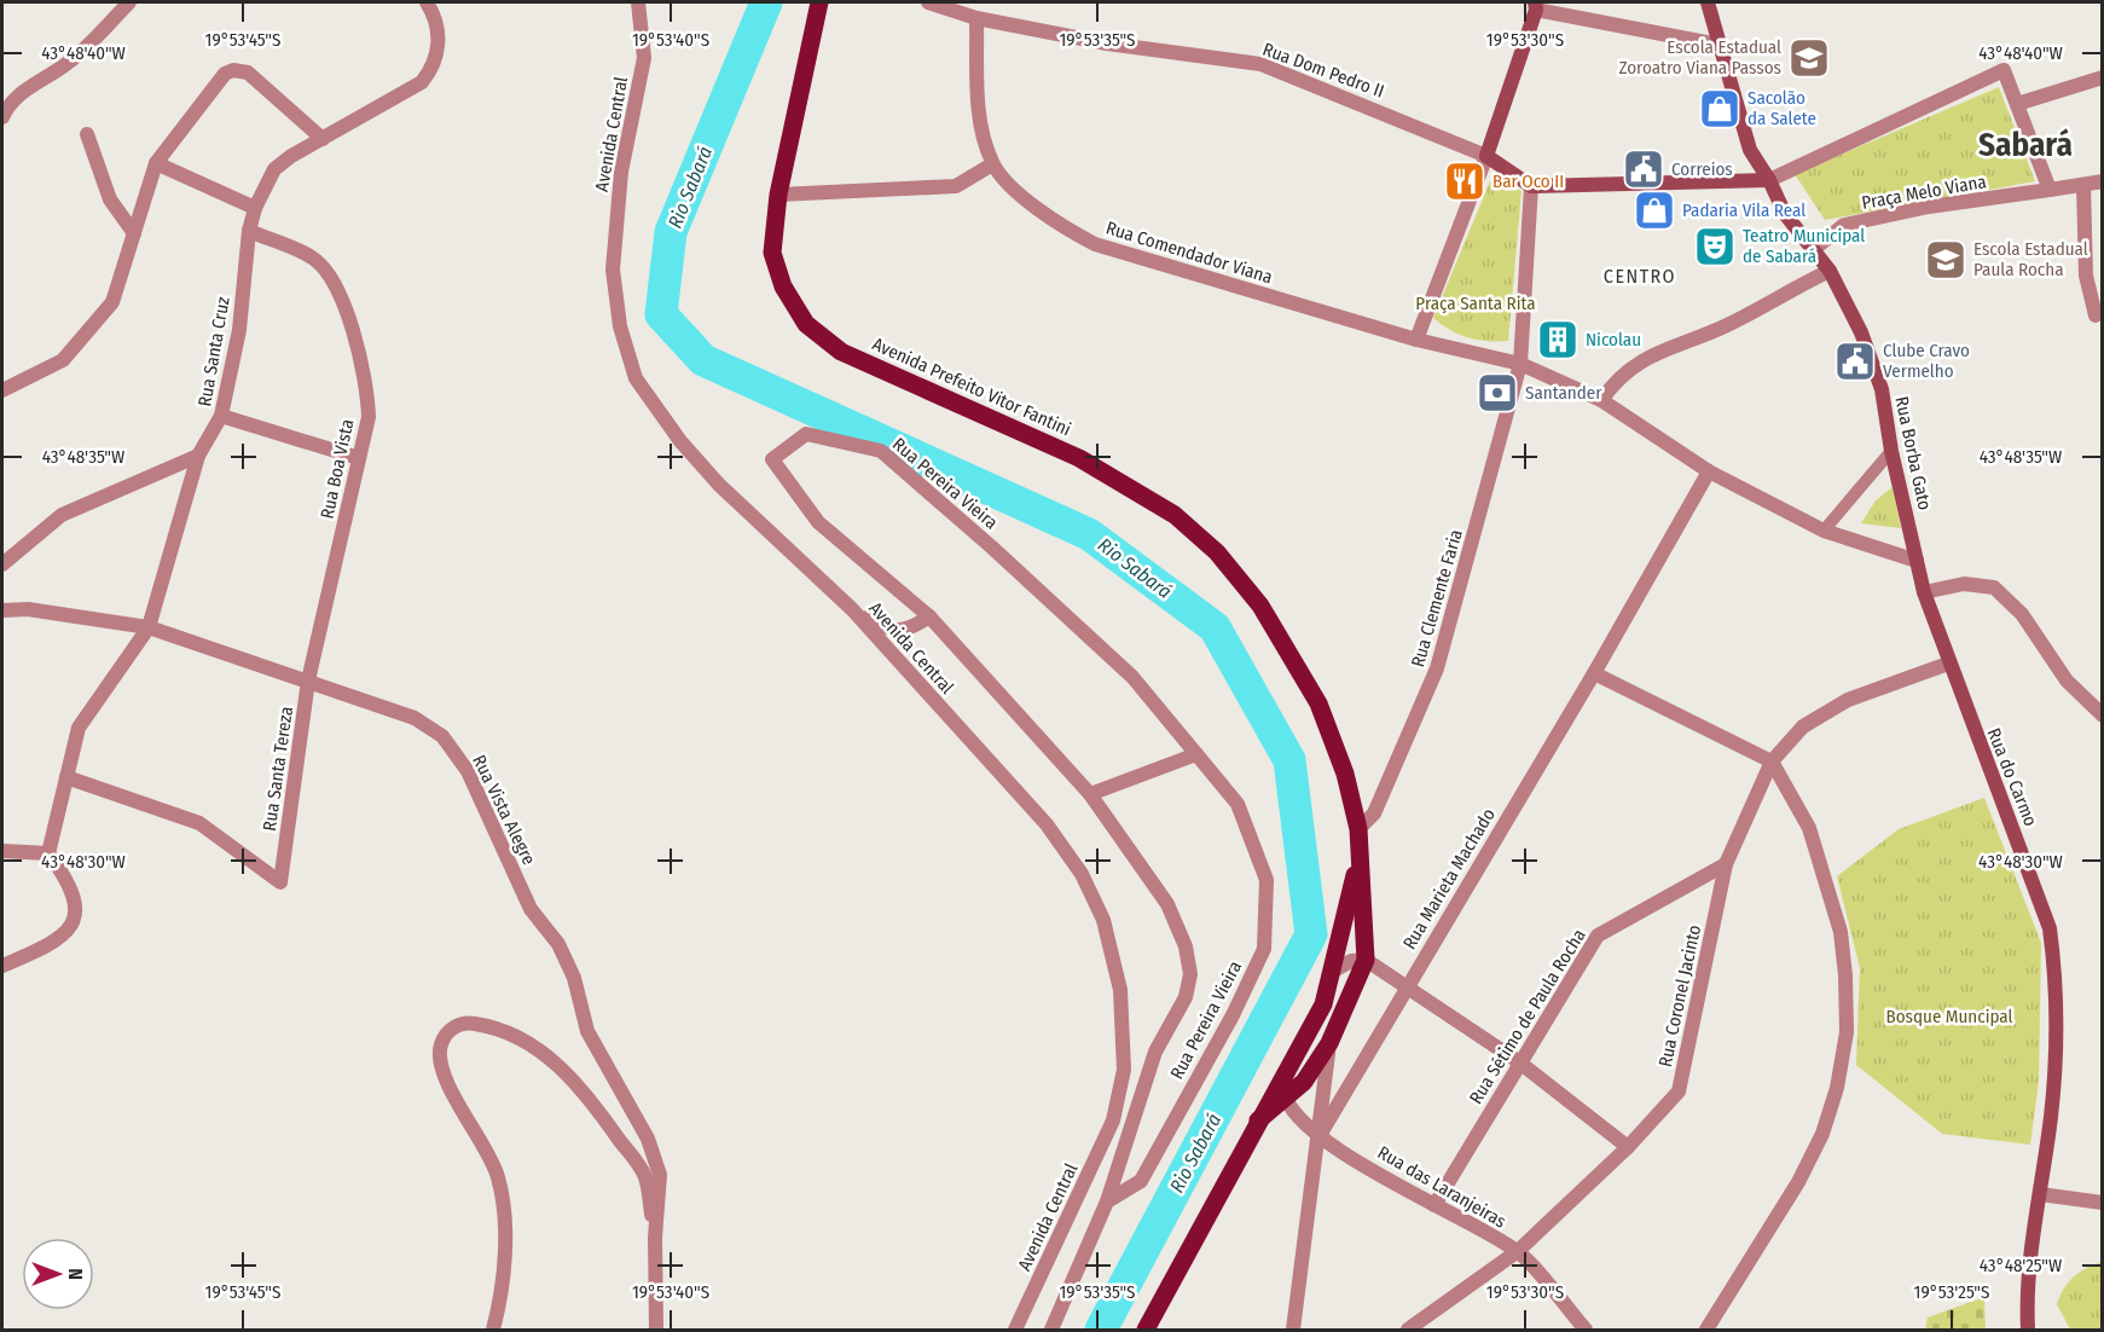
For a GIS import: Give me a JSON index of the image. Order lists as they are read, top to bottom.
{
  "streets": {
    "main road": ["Avenida Prefeito Vitor Fantini", "Rua Borba Gato", "Rua do Carmo"],
    "street": [
      "Rua Dom Pedro II",
      "Avenida Central",
      "Praça Melo Viana",
      "Rua Comendador Viana",
      "Rua Santa Cruz",
      "Rua Boa Vista",
      "Rua Pereira Vieira",
      "Rua Clemente Faria",
      "Rua Santa Tereza",
      "Rua Vista Alegre",
      "Rua Marieta Machado",
      "Rua Coronel Jacinto",
      "Rua Sétimo de Paula Rocha",
      "Rua das Laranjeiras"
    ]
  },
  "crossings": [
    ["Rua Dom Pedro II", "Rua Comendador Viana"],
    ["Praça Melo Viana", "Rua Borba Gato"],
    ["Rua Santa Cruz", "Rua Boa Vista"],
    ["Rua Santa Cruz", "Rua Santa Tereza"],
    ["Rua Santa Cruz", "Rua Vista Alegre"],
    ["Avenida Prefeito Vitor Fantini", "Rua Clemente Faria"],
    ["Avenida Prefeito Vitor Fantini", "Rua das Laranjeiras"],
    ["Rua Borba Gato", "Rua do Carmo"],
    ["Rua Boa Vista", "Rua Santa Tereza"],
    ["Rua Boa Vista", "Rua Vista Alegre"],
    ["Rua Santa Tereza", "Rua Vista Alegre"],
    ["Rua do Carmo", "Rua Coronel Jacinto"],
    ["Rua Marieta Machado", "Rua das Laranjeiras"],
    ["Rua Coronel Jacinto", "Rua Sétimo de Paula Rocha"],
    ["Rua Coronel Jacinto", "Rua das Laranjeiras"],
    ["Rua Sétimo de Paula Rocha", "Rua das Laranjeiras"]
  ],
  "districts": ["Sabará", "CENTRO"],
  "water": ["Rio Sabará"],
  "parks": ["Praça Santa Rita", "Bosque Muncipal"],
  "places": {
    "school or university": ["Escola Estadual Zoroatro Viana Passos", "Escola Estadual Paula Rocha"],
    "shop": ["Sacolão da Salete", "Padaria Vila Real"],
    "public building": ["Correios", "Clube Cravo Vermelho"],
    "restaurant": ["Bar Oco II"],
    "theatre": ["Teatro Municipal de Sabará"],
    "building": ["Nicolau"],
    "bank": ["Santander"]
  },
  "north": "right",
  "coordinates": [
    "19°53'45\"S",
    "19°53'40\"S",
    "19°53'35\"S",
    "19°53'30\"S",
    "43°48'40\"W",
    "43°48'35\"W",
    "43°48'30\"W",
    "43°48'25\"W",
    "19°53'25\"S"
  ]
}
